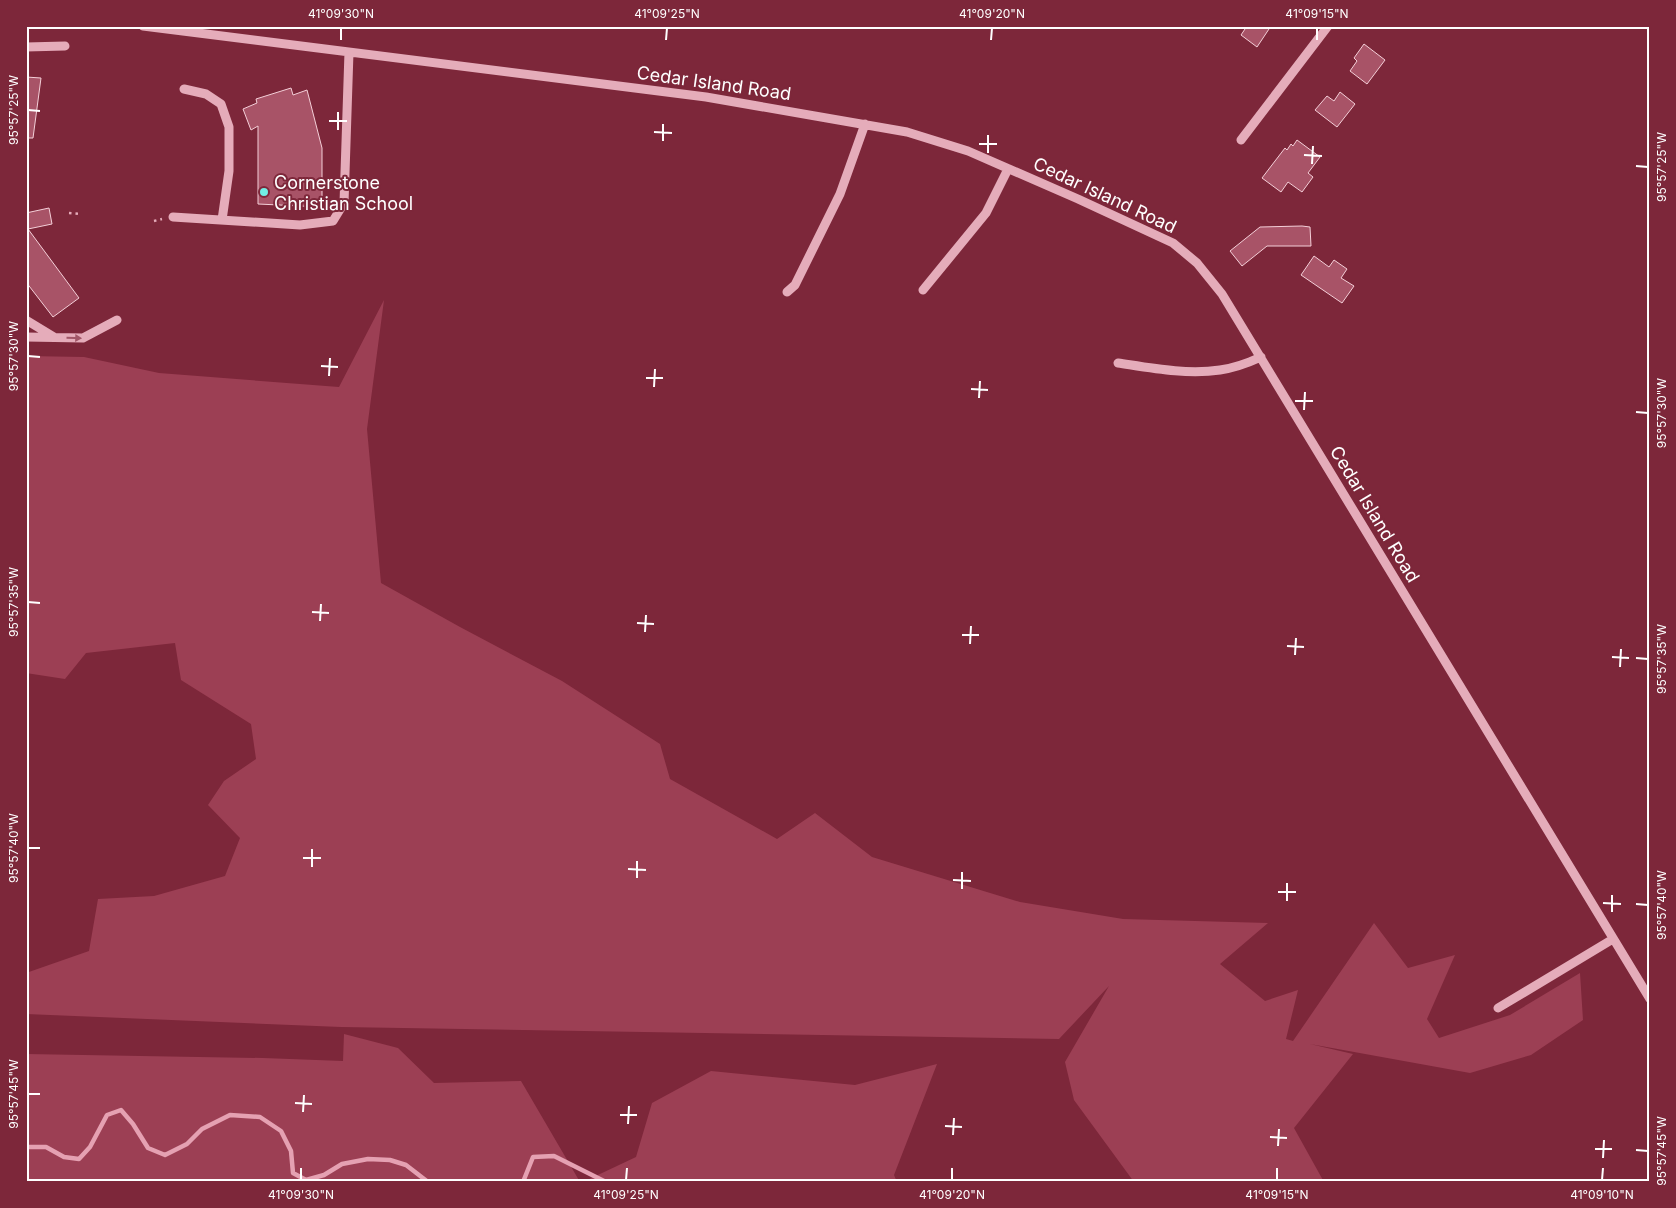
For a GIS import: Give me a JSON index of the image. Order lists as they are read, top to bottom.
{
  "streets": {
    "street": ["Cedar Island Road"]
  },
  "places": ["Cornerstone Christian School"],
  "coordinates": [
    "41°09'30\"N",
    "41°09'25\"N",
    "41°09'20\"N",
    "41°09'15\"N",
    "95°57'25\"W",
    "95°57'30\"W",
    "95°57'35\"W",
    "95°57'40\"W",
    "95°57'45\"W",
    "41°09'10\"N"
  ]
}
